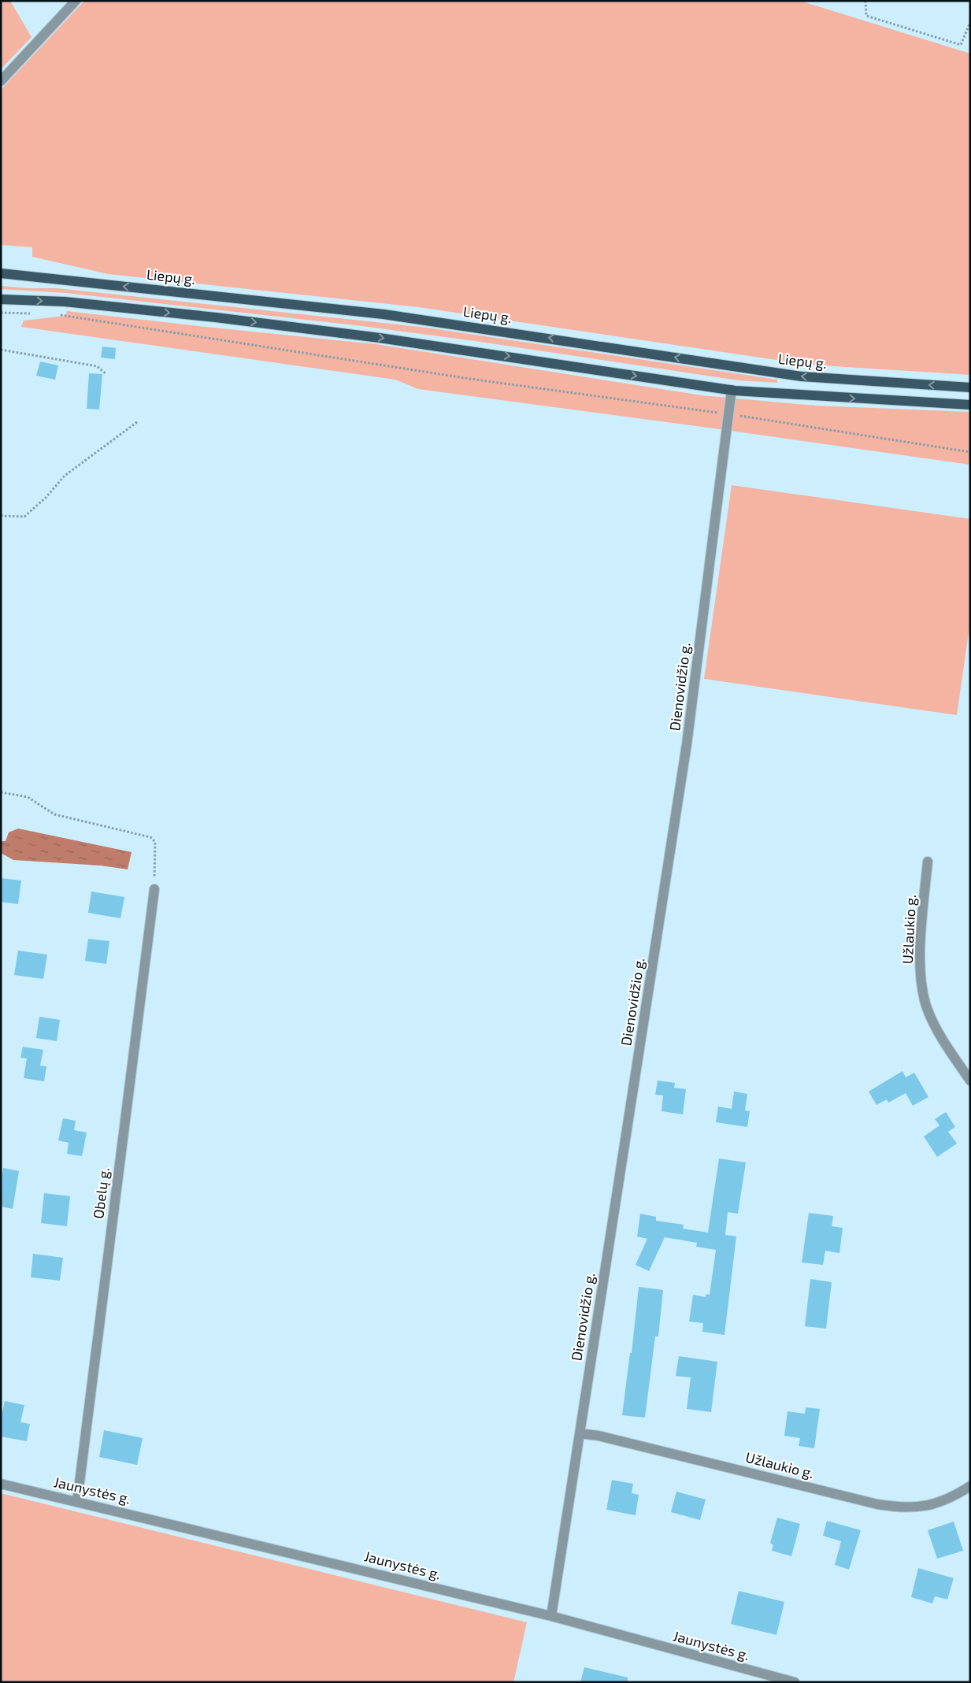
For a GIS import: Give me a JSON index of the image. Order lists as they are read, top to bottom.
{
  "streets": {
    "main road": ["Liepų g."],
    "street": [
      "Dienovidžio g.",
      "Užlaukio g.",
      "Obelų g.",
      "Jaunystės g."
    ]
  },
  "crossings": [
    ["Dienovidžio g.", "Užlaukio g."],
    ["Dienovidžio g.", "Jaunystės g."],
    ["Obelų g.", "Jaunystės g."]
  ]
}
